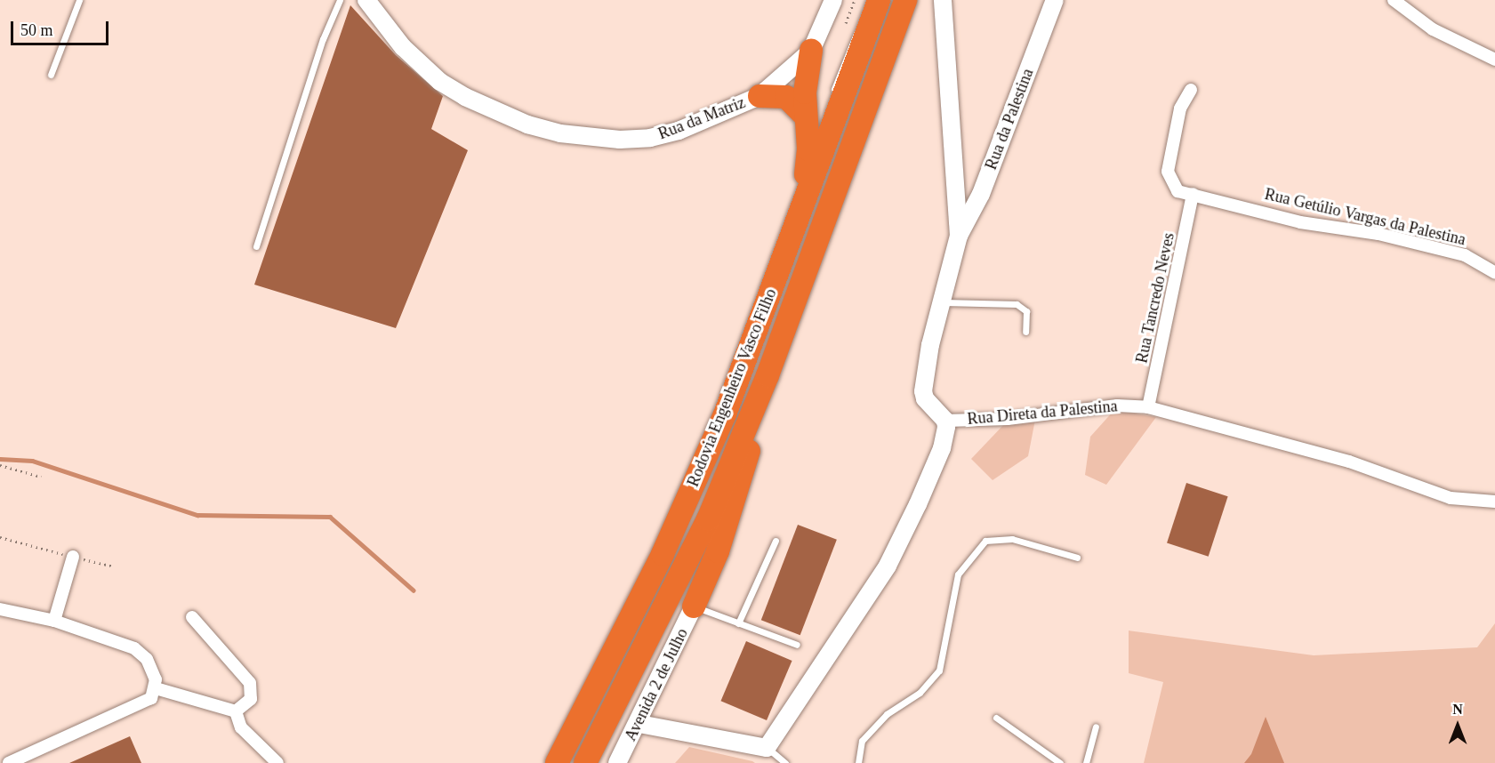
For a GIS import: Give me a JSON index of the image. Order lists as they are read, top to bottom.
{
  "streets": {
    "highway": ["Rodovia Engenheiro Vasco Filho"],
    "main road": [
      "Rua da Matriz",
      "Rua da Palestina",
      "Rua Direta da Palestina",
      "Avenida 2 de Julho"
    ],
    "street": ["Rua Getúlio Vargas da Palestina", "Rua Tancredo Neves"]
  },
  "crossings": [
    ["Rua da Palestina", "Rua Direta da Palestina"],
    ["Rua Getúlio Vargas da Palestina", "Rua Tancredo Neves"],
    ["Rua Tancredo Neves", "Rua Direta da Palestina"]
  ],
  "scale_bar": "50 m",
  "north": "top"
}
